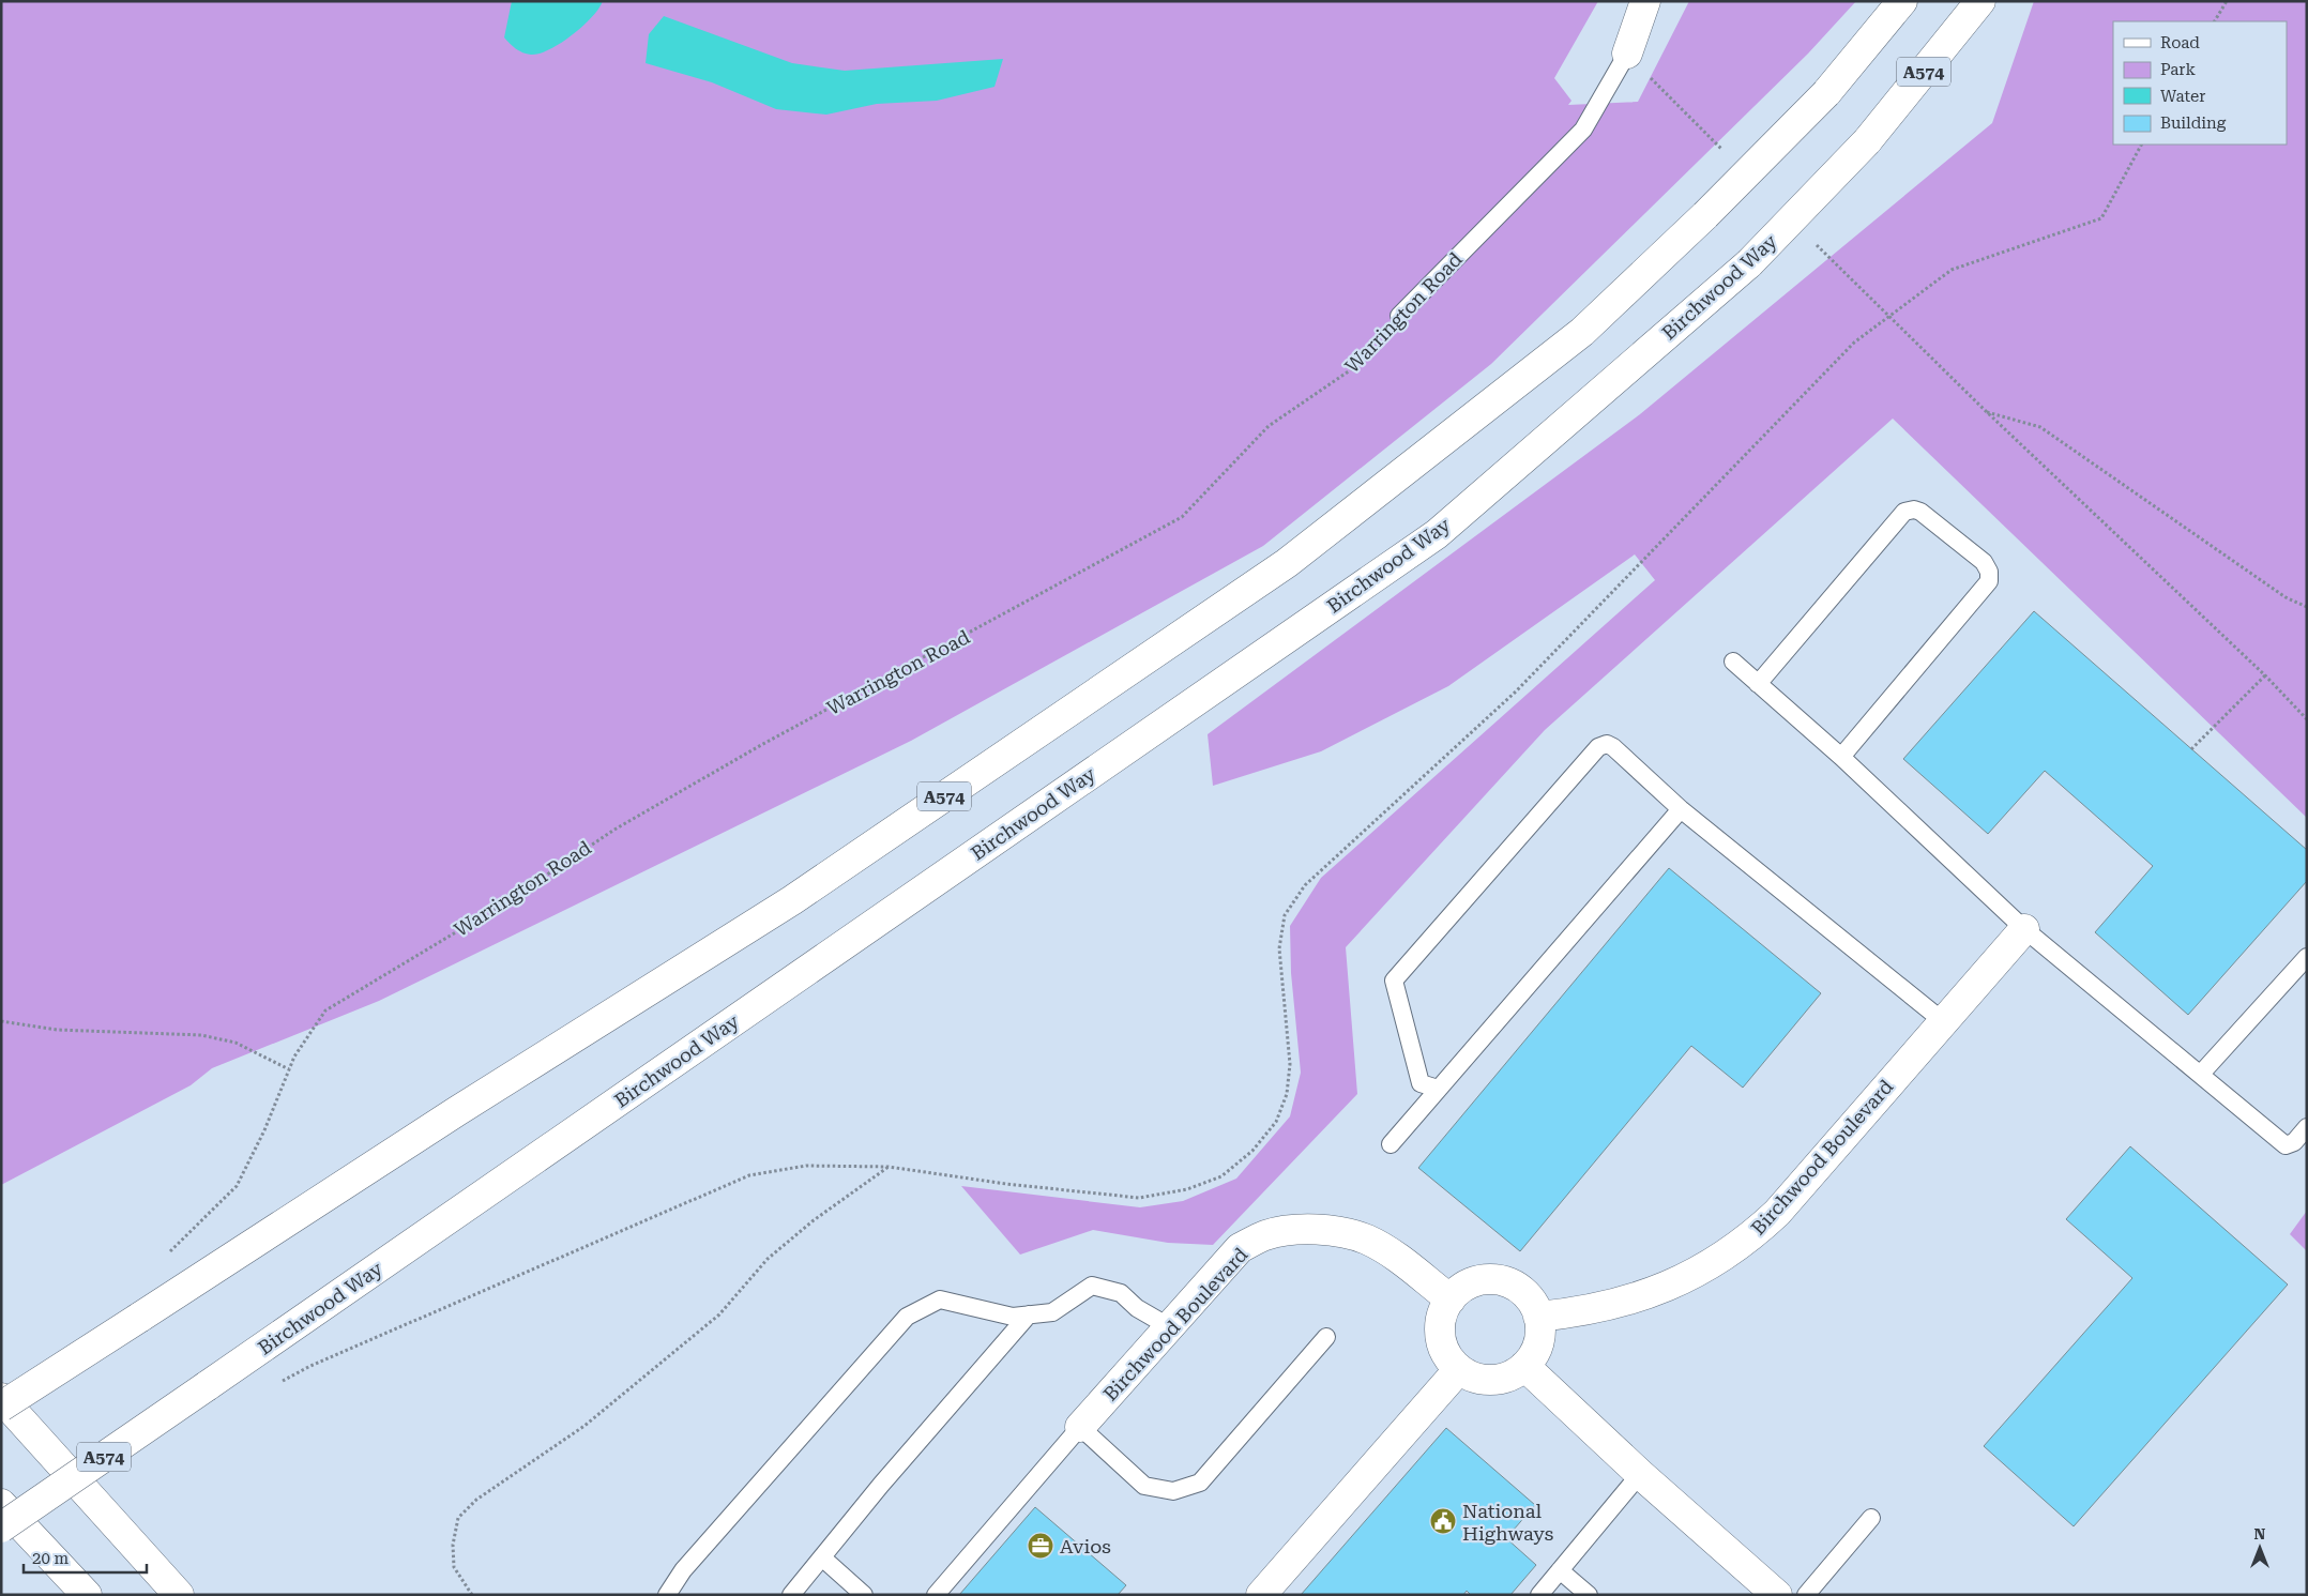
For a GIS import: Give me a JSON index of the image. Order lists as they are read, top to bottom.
{
  "streets": {
    "main road": [
      "A574",
      "Birchwood Way",
      "Warrington Road",
      "Birchwood Boulevard"
    ]
  },
  "places": {
    "public building": ["National Highways"],
    "office": ["Avios"]
  },
  "legend": [
    "Road",
    "Park",
    "Water",
    "Building"
  ],
  "scale_bar": "20 m",
  "north": "top"
}
